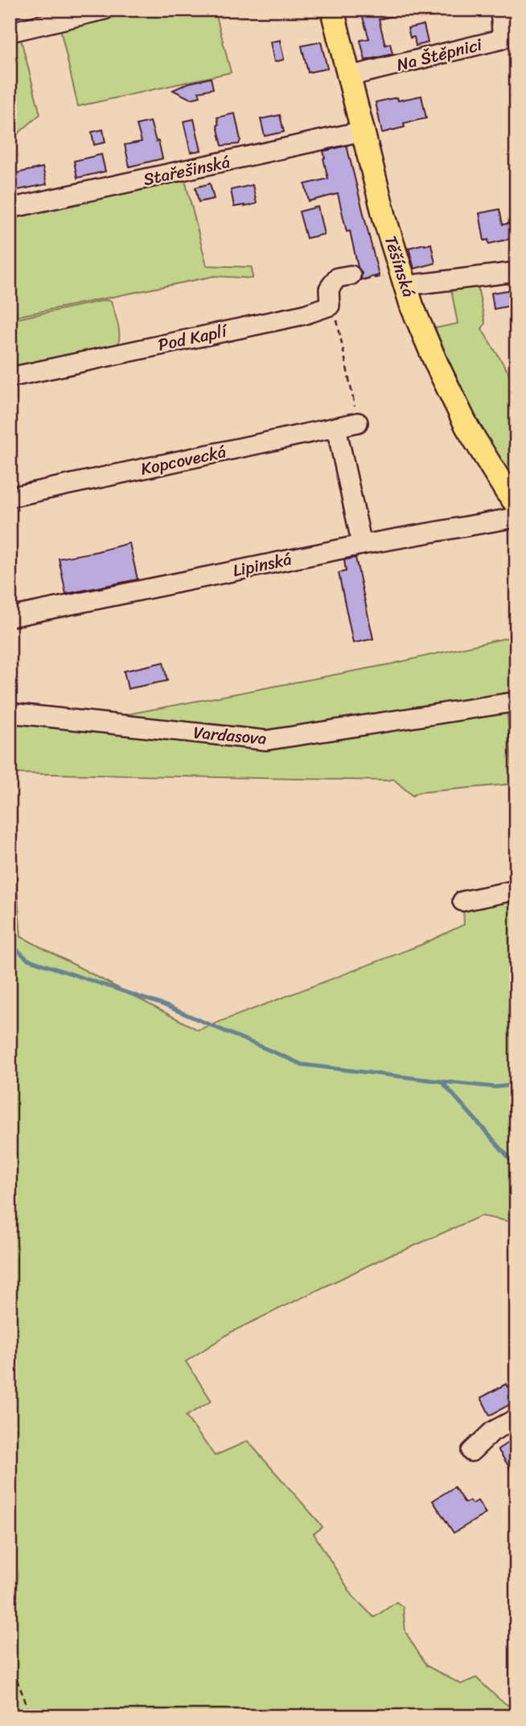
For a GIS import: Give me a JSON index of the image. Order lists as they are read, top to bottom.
{
  "streets": {
    "main road": ["Těšínská"],
    "street": [
      "Na Štěpnici",
      "Stařešinská",
      "Pod Kaplí",
      "Kopcovecká",
      "Lipinská",
      "Vardasova"
    ]
  },
  "crossings": [
    ["Na Štěpnici", "Těšínská"],
    ["Stařešinská", "Těšínská"]
  ]
}
